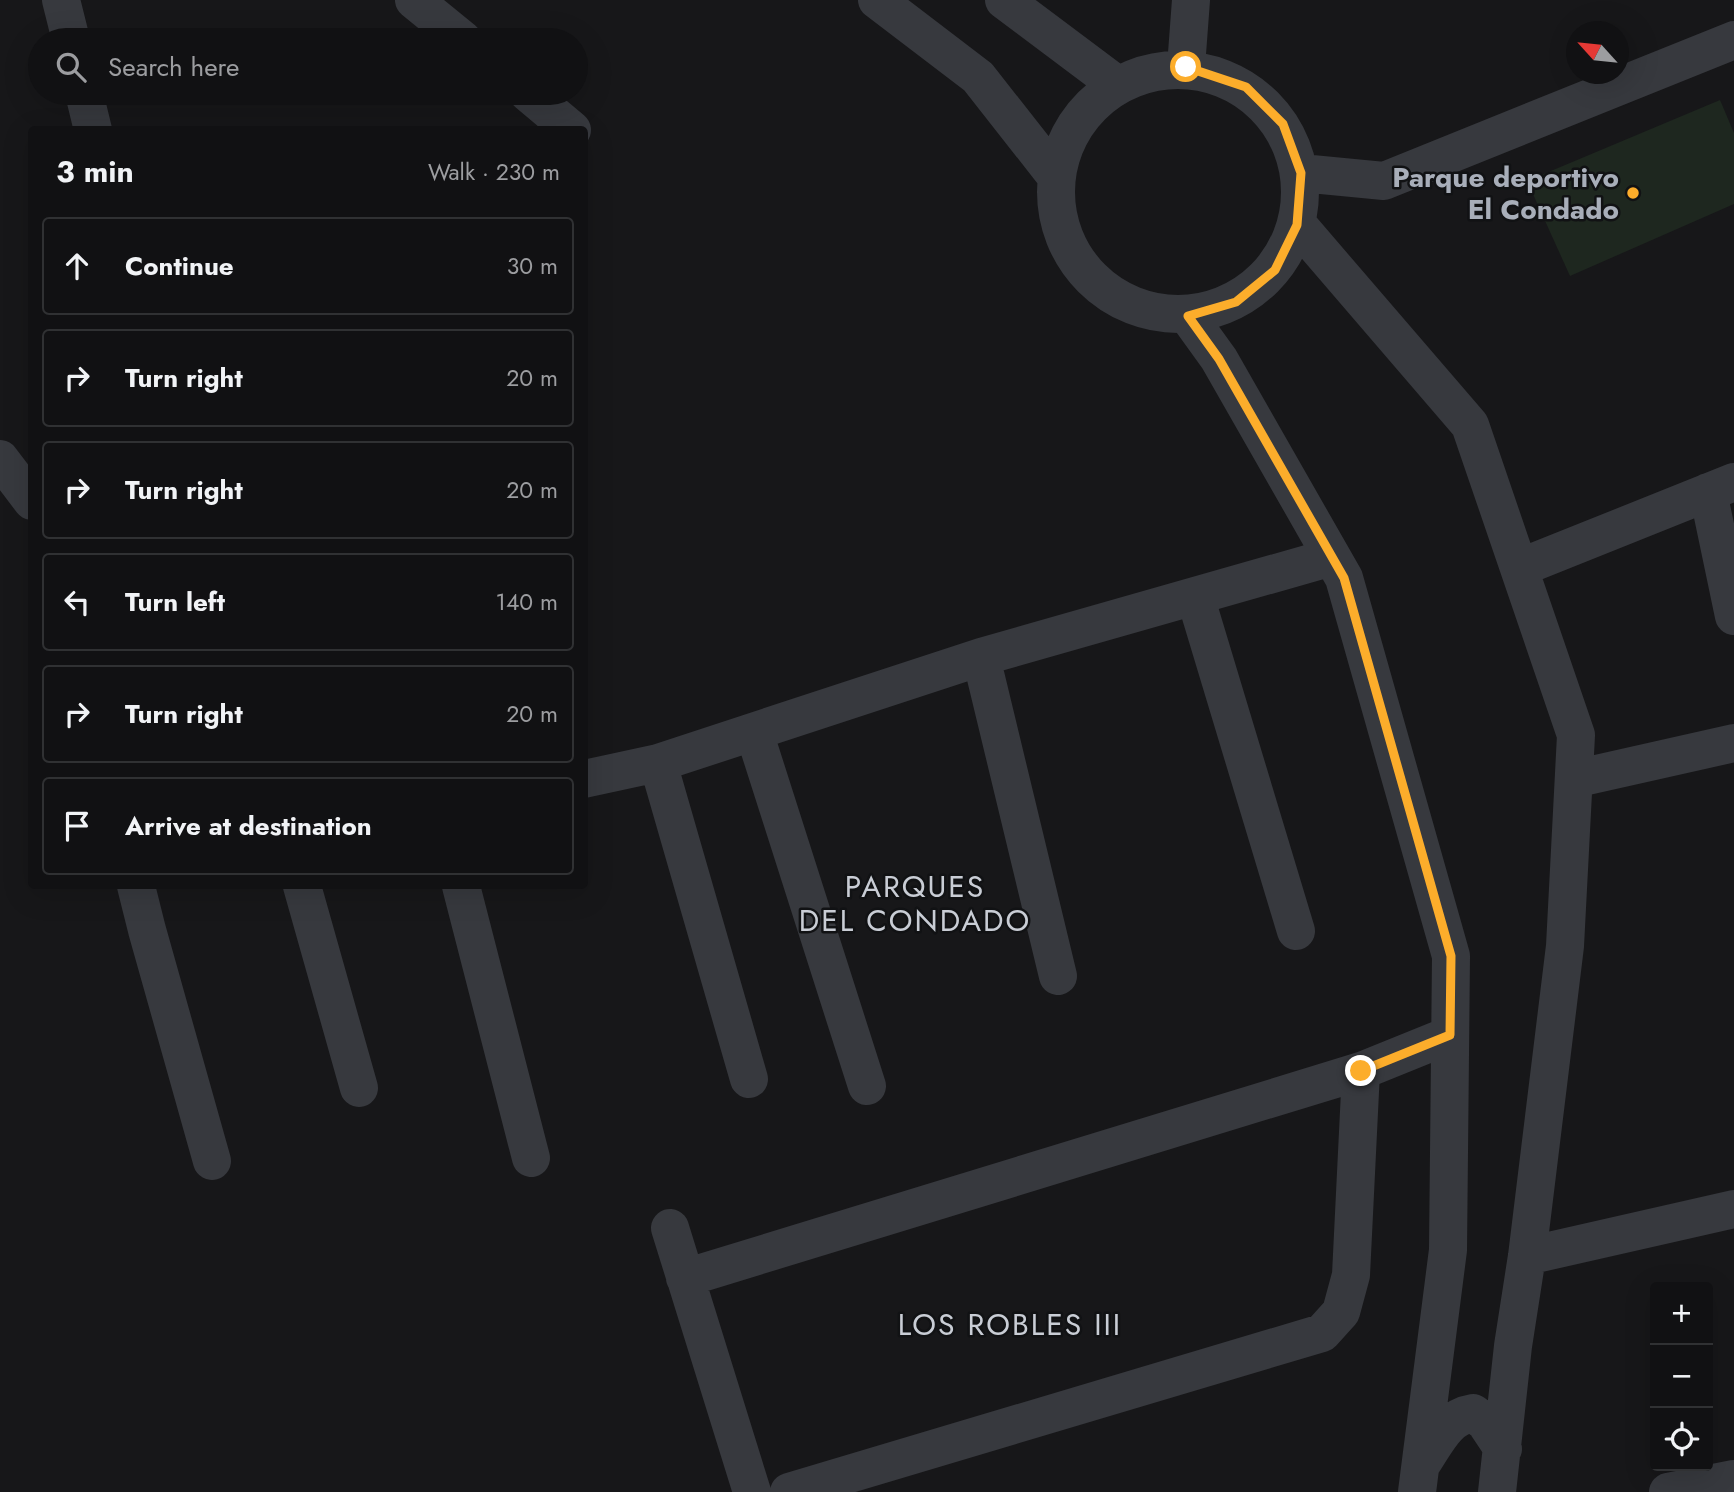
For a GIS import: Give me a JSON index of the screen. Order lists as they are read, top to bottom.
{
  "districts": ["PARQUES DEL CONDADO", "LOS ROBLES III"],
  "places": ["Parque deportivo El Condado"],
  "north": "top left",
  "page": {
    "search": "Search here",
    "heading": ["3 min", "Walk · 230 m"],
    "list": [
      ["Continue", "30 m"],
      ["Turn right", "20 m"],
      ["Turn right", "20 m"],
      ["Turn left", "140 m"],
      ["Turn right", "20 m"],
      "Arrive at destination"
    ],
    "map_buttons": ["+", "−"]
  }
}
